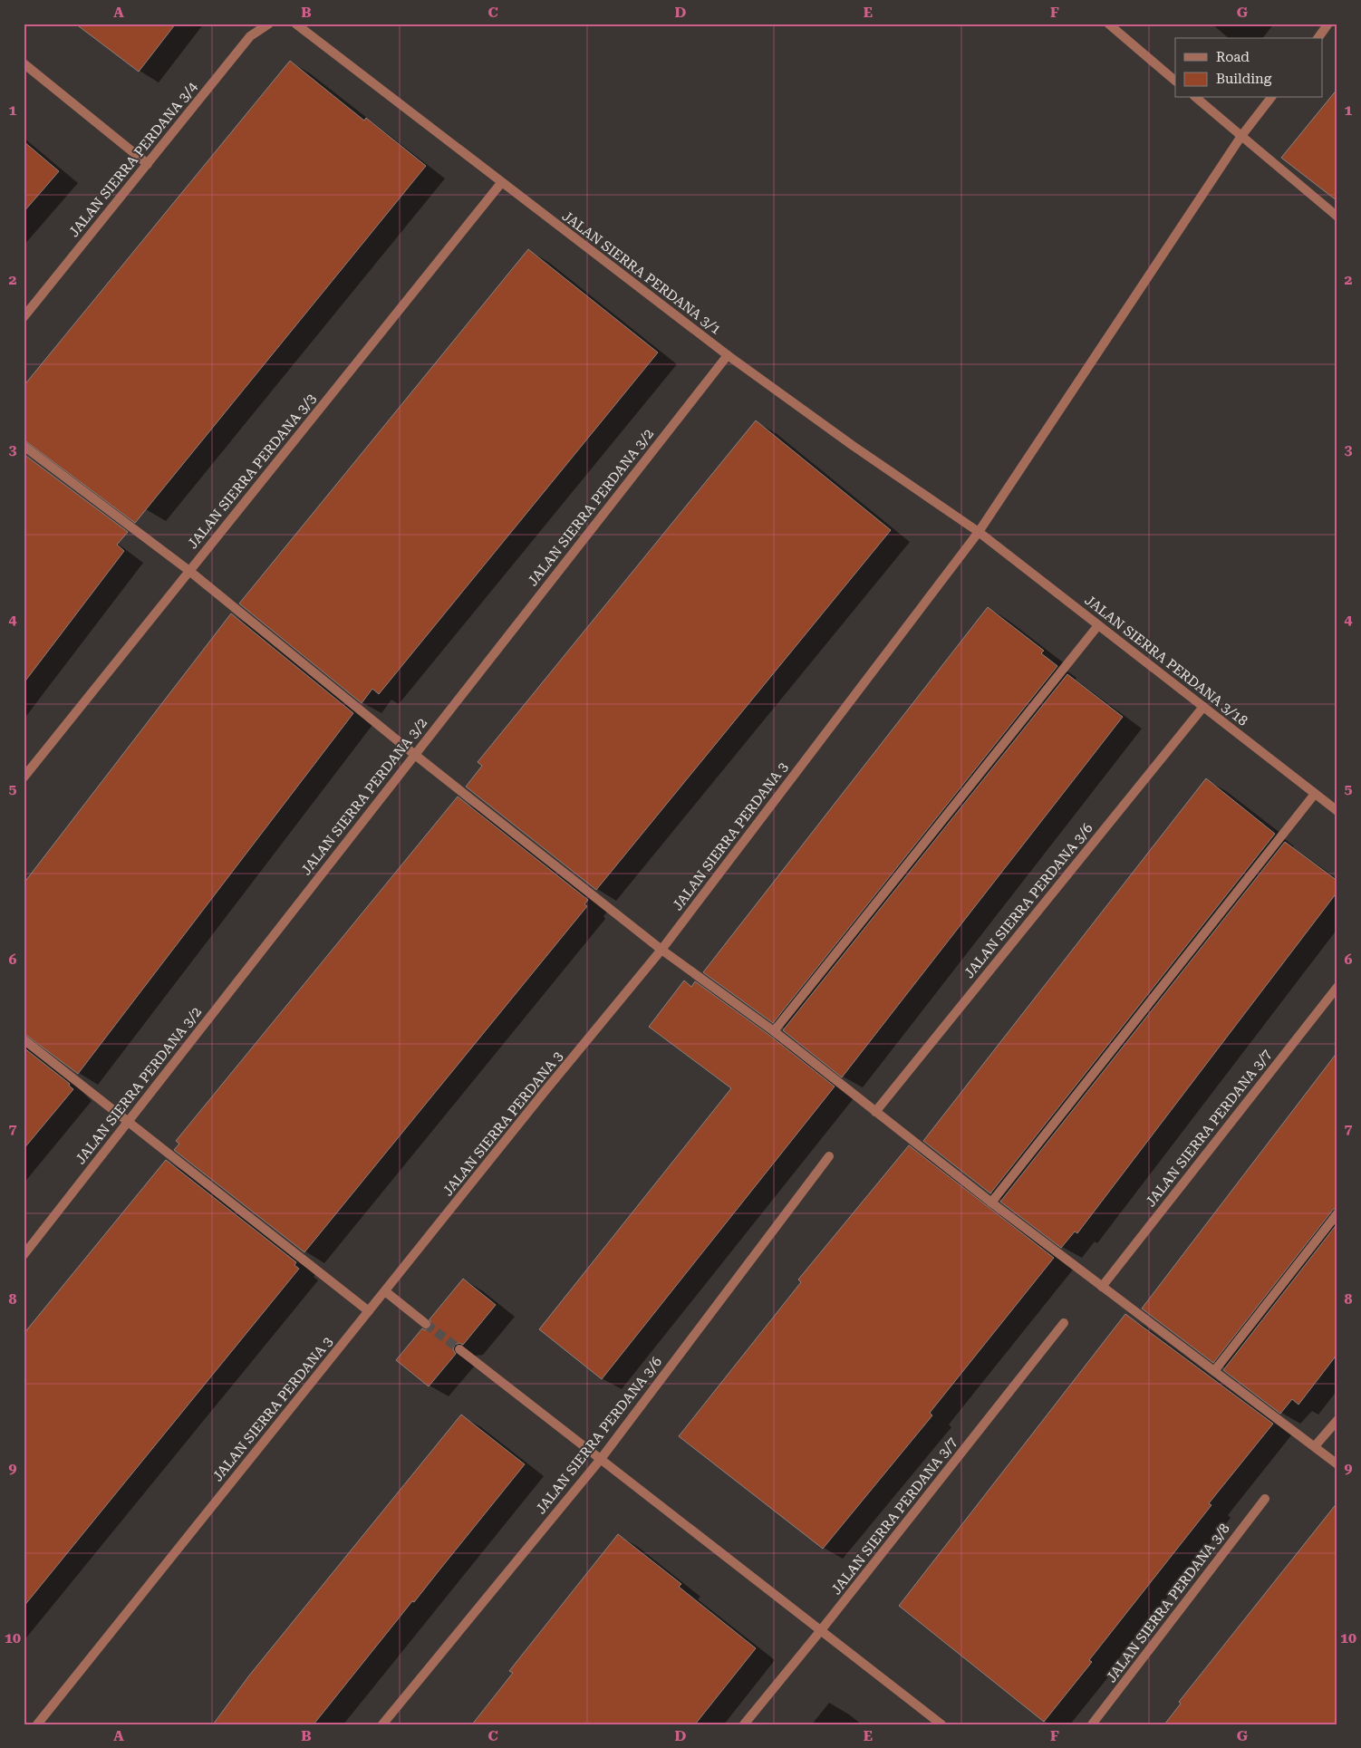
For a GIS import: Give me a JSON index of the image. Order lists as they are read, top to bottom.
{
  "streets": {
    "street": [
      "JALAN SIERRA PERDANA 3/4",
      "JALAN SIERRA PERDANA 3/1",
      "JALAN SIERRA PERDANA 3/3",
      "JALAN SIERRA PERDANA 3/2",
      "JALAN SIERRA PERDANA 3/18",
      "JALAN SIERRA PERDANA 3",
      "JALAN SIERRA PERDANA 3/6",
      "JALAN SIERRA PERDANA 3/7",
      "JALAN SIERRA PERDANA 3/8"
    ]
  },
  "crossings": [
    ["JALAN SIERRA PERDANA 3/1", "JALAN SIERRA PERDANA 3/3"],
    ["JALAN SIERRA PERDANA 3/1", "JALAN SIERRA PERDANA 3/2"],
    ["JALAN SIERRA PERDANA 3/1", "JALAN SIERRA PERDANA 3/18"],
    ["JALAN SIERRA PERDANA 3/1", "JALAN SIERRA PERDANA 3"],
    ["JALAN SIERRA PERDANA 3/18", "JALAN SIERRA PERDANA 3"],
    ["JALAN SIERRA PERDANA 3/18", "JALAN SIERRA PERDANA 3/6"]
  ],
  "legend": ["Road", "Building"],
  "grid": {
    "columns": [
      "A",
      "B",
      "C",
      "D",
      "E",
      "F",
      "G"
    ],
    "rows": [
      "1",
      "2",
      "3",
      "4",
      "5",
      "6",
      "7",
      "8",
      "9",
      "10"
    ]
  }
}
